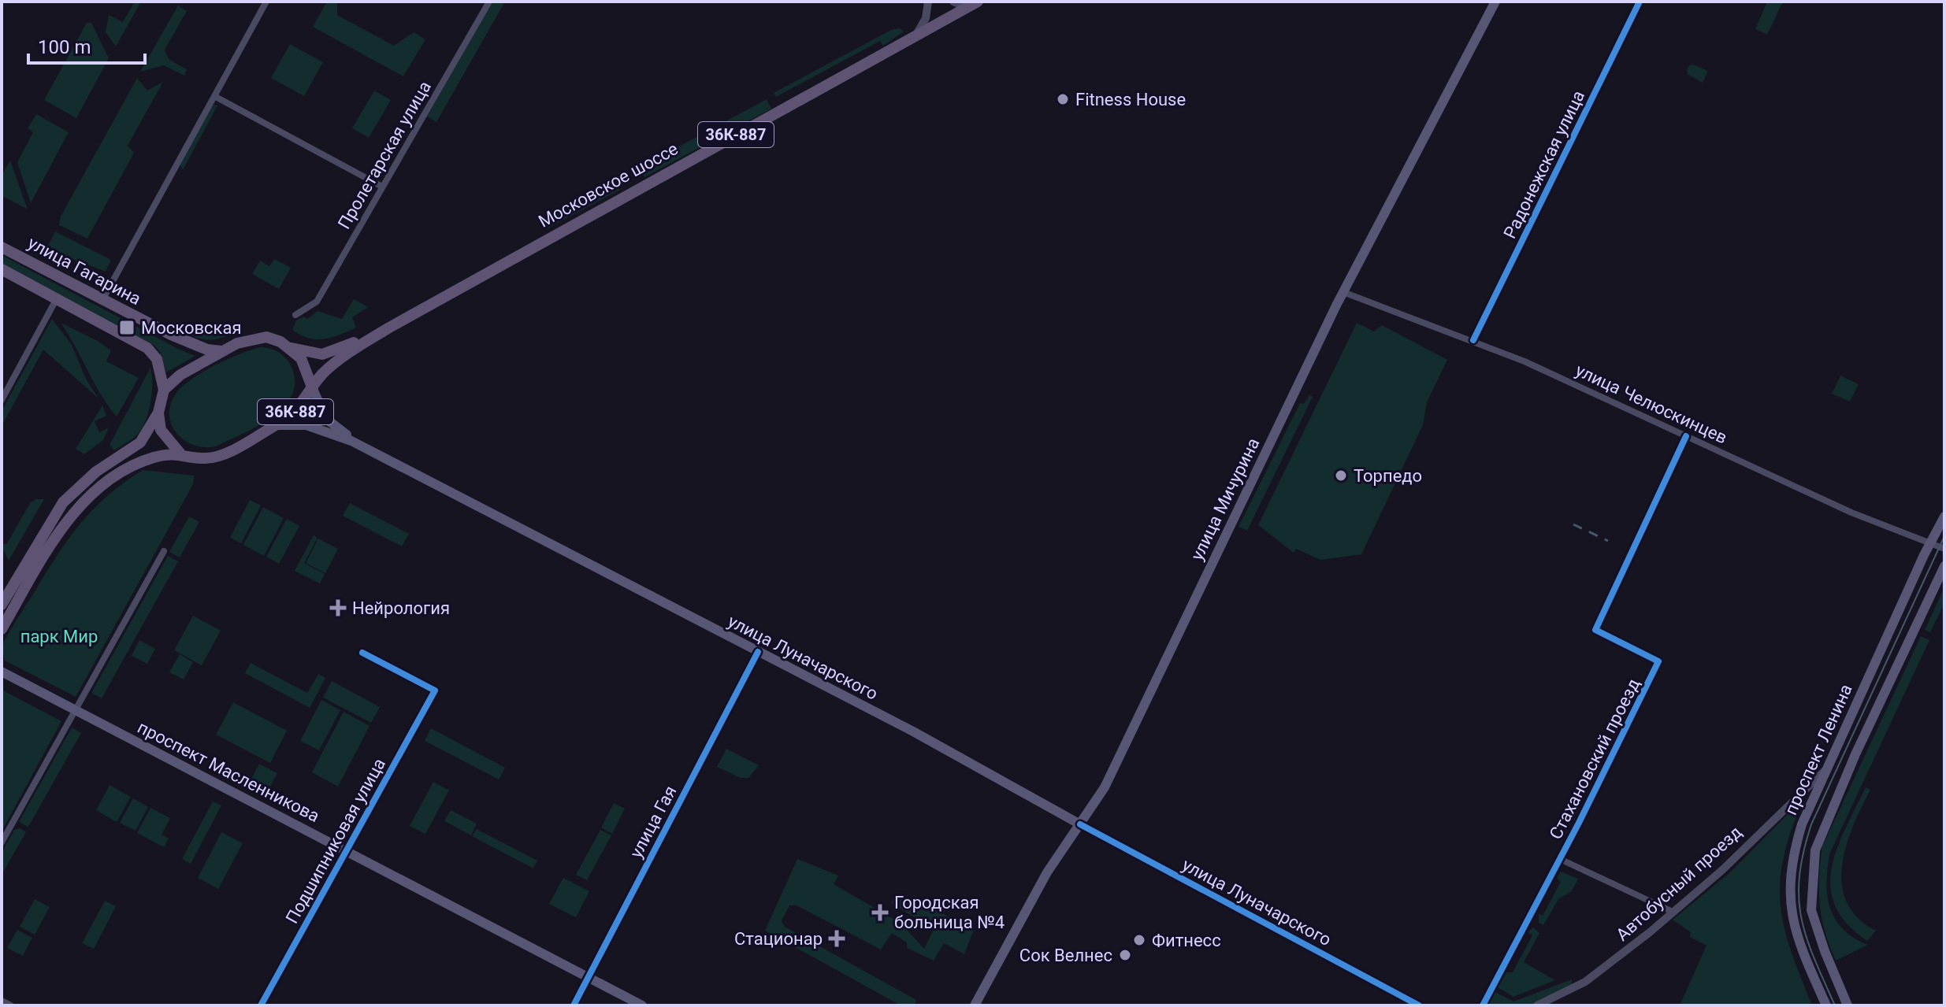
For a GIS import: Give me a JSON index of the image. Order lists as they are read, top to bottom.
{
  "streets": {
    "main road": [
      "36К-887",
      "Московское шоссе",
      "улица Гагарина",
      "улица Мичурина",
      "улица Луначарского",
      "проспект Ленина",
      "проспект Масленникова"
    ],
    "street": [
      "Пролетарская улица",
      "Радонежская улица",
      "улица Челюскинцев",
      "Стахановский проезд",
      "улица Гая",
      "Подшипниковая улица",
      "Автобусный проезд"
    ]
  },
  "crossings": [
    ["36К-887", "Московское шоссе"],
    ["36К-887", "улица Гагарина"],
    ["36К-887", "улица Луначарского"],
    ["Радонежская улица", "улица Челюскинцев"],
    ["Московское шоссе", "улица Гагарина"],
    ["Московское шоссе", "улица Луначарского"],
    ["улица Гагарина", "улица Луначарского"],
    ["улица Челюскинцев", "улица Мичурина"],
    ["улица Челюскинцев", "проспект Ленина"],
    ["улица Челюскинцев", "Стахановский проезд"],
    ["улица Мичурина", "улица Луначарского"],
    ["улица Луначарского", "улица Гая"],
    ["проспект Ленина", "Автобусный проезд"],
    ["проспект Масленникова", "улица Гая"],
    ["проспект Масленникова", "Подшипниковая улица"]
  ],
  "parks": ["парк Мир"],
  "places": {
    "other": [
      "Fitness House",
      "Торпедо",
      "Фитнесс",
      "Сок Велнес"
    ],
    "transit": ["Московская"],
    "health": ["Нейрология", "Городская больница №4", "Стационар"]
  },
  "scale_bar": "100 m"
}
